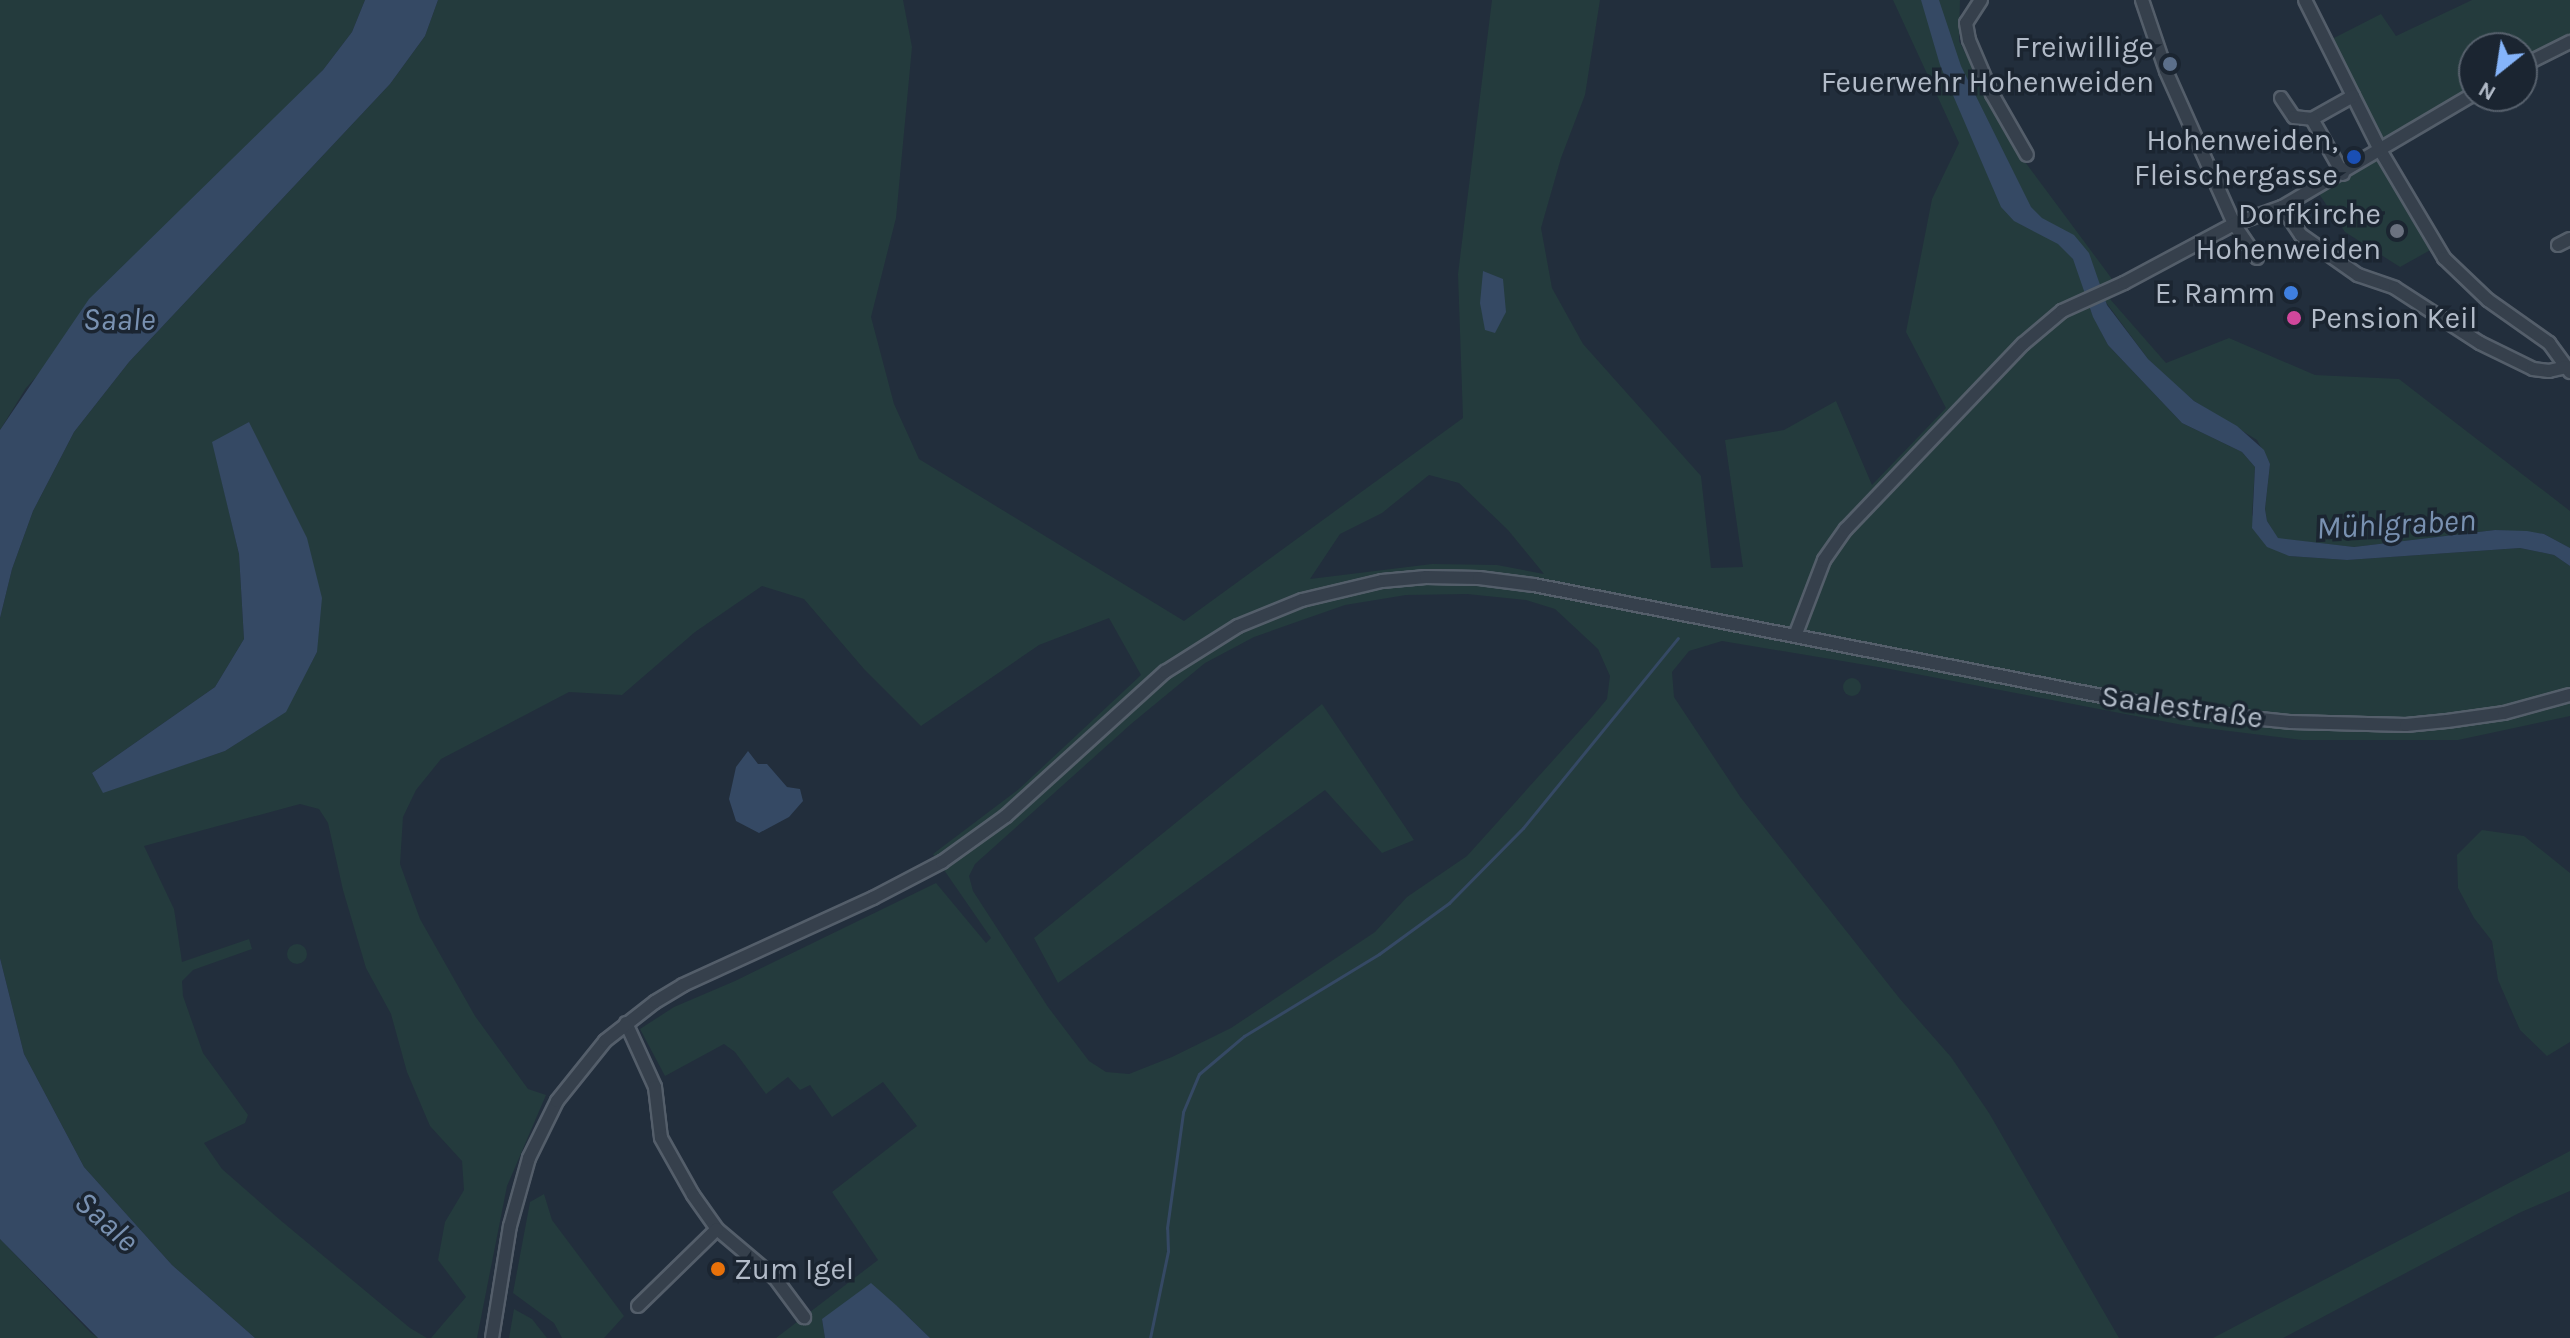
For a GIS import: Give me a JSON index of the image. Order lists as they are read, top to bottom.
{
  "streets": {
    "street": ["Saalestraße"]
  },
  "water": ["Saale", "Mühlgraben"],
  "places": [
    "Freiwillige Feuerwehr Hohenweiden",
    "Hohenweiden, Fleischergasse",
    "Dorfkirche Hohenweiden",
    "E. Ramm",
    "Pension Keil",
    "Zum Igel"
  ],
  "north": "bottom left"
}
